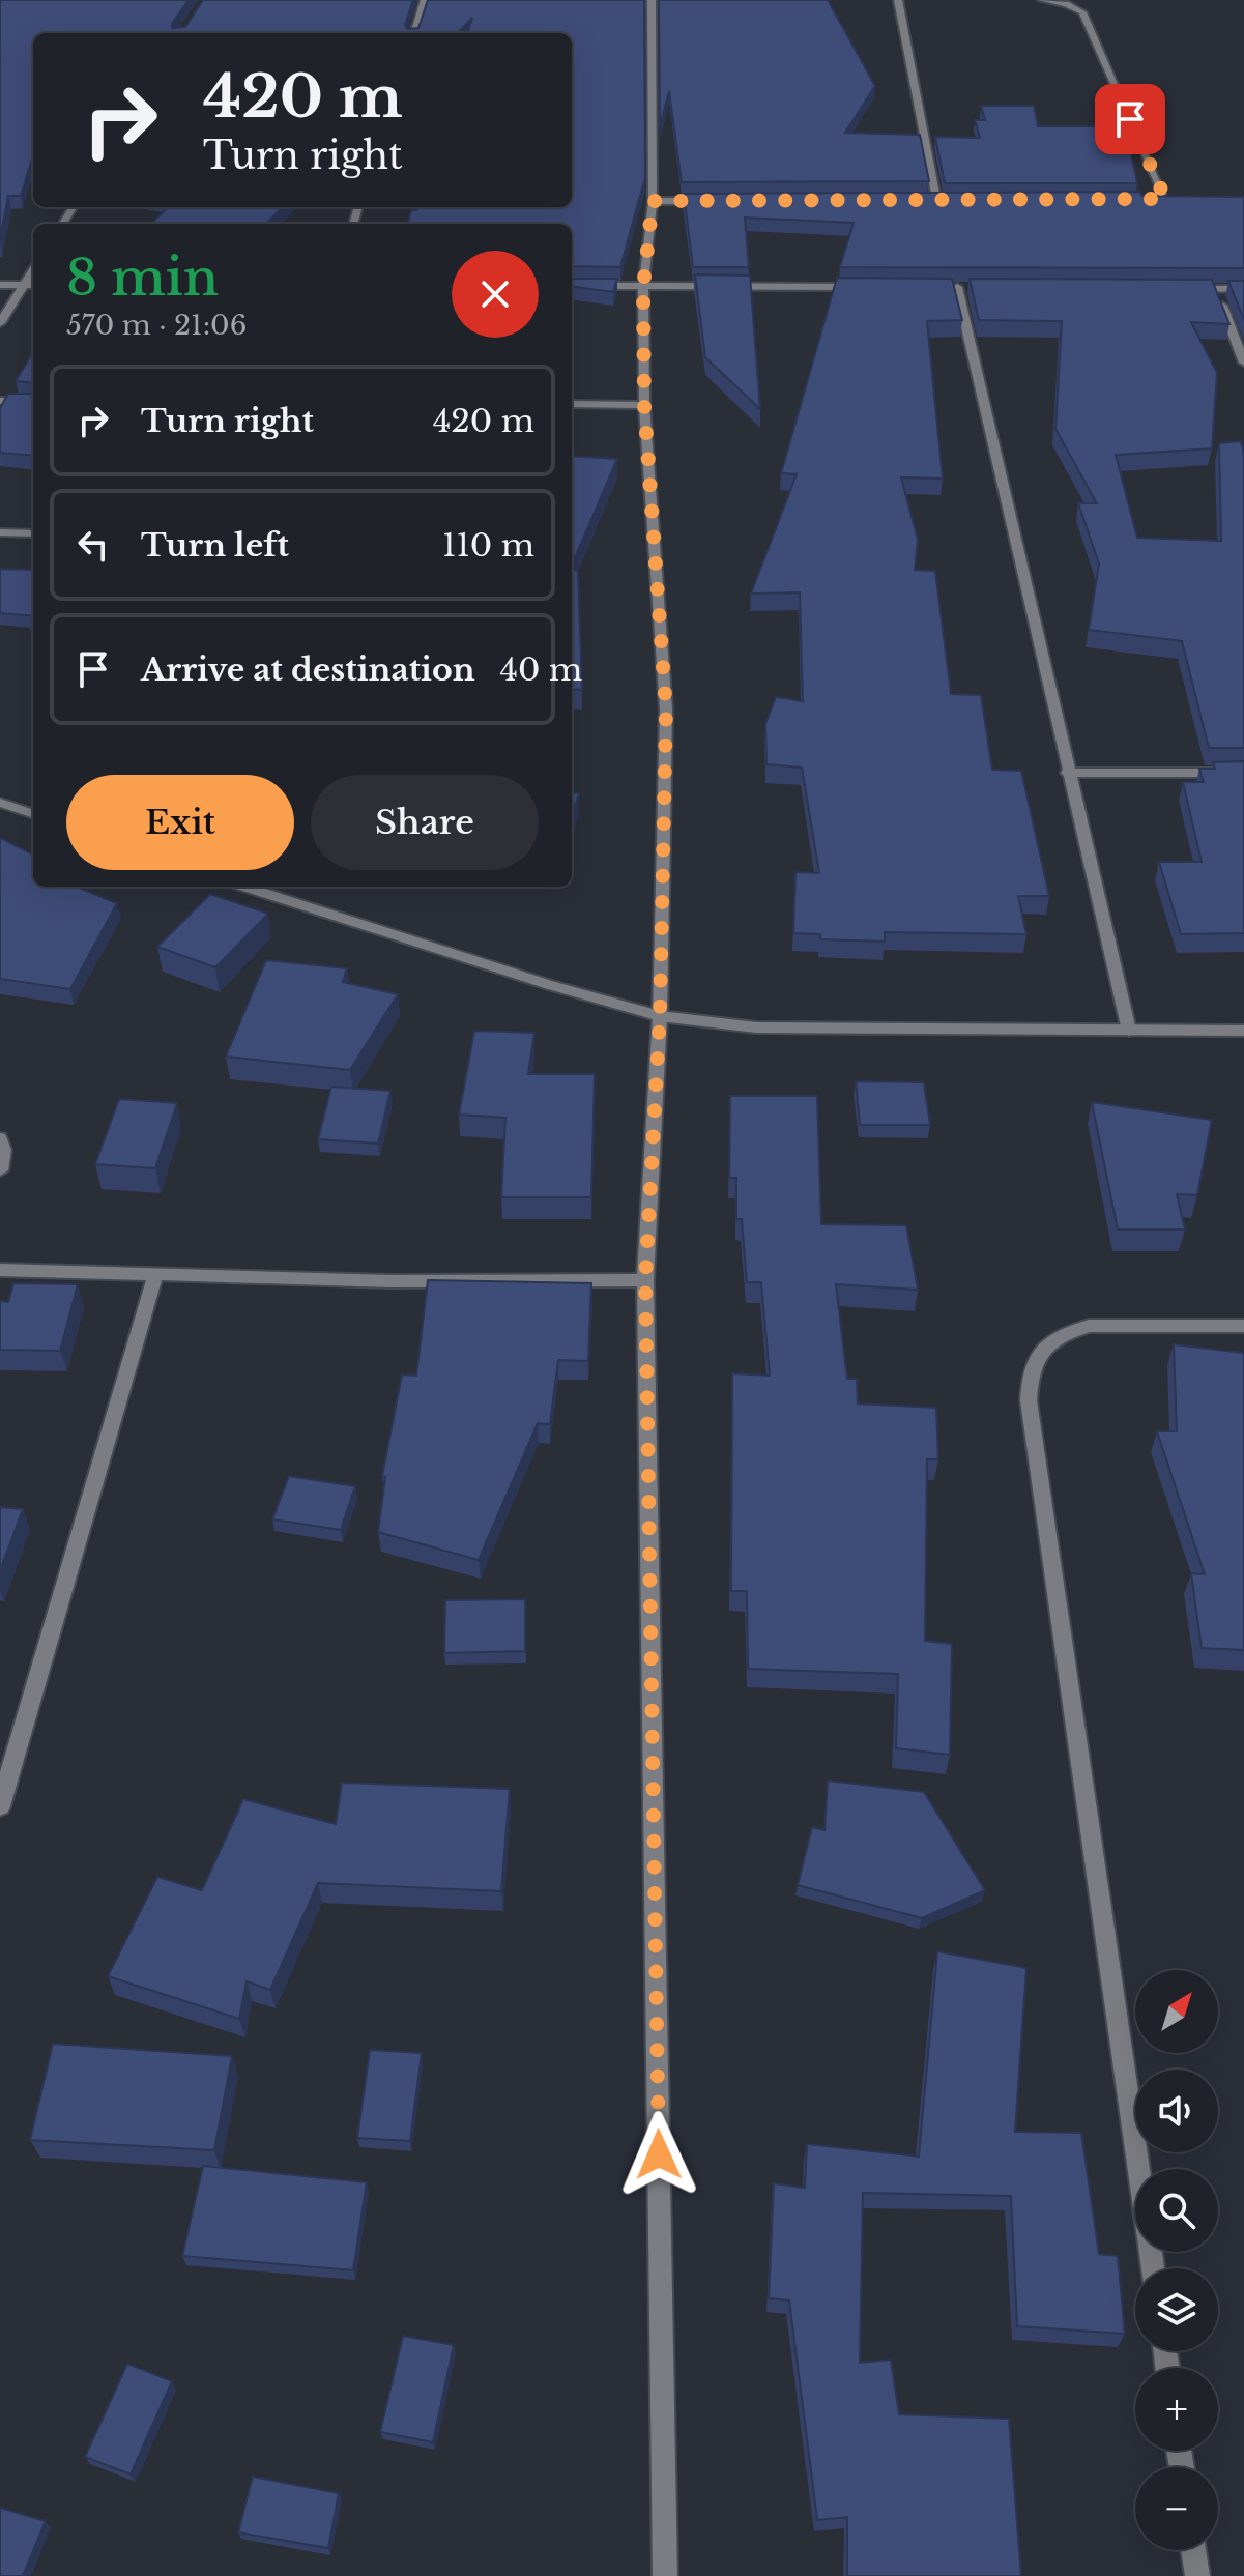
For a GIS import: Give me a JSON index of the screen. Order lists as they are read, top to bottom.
{
  "north": "top right",
  "page": {
    "turn": ["420 m", "Turn right"],
    "heading": ["8 min", "570 m · 21:06"],
    "list": [
      {
        "name": "Turn right",
        "value": "420 m"
      },
      {
        "name": "Turn left",
        "value": "110 m"
      },
      {
        "name": "Arrive at destination",
        "value": "40 m"
      }
    ],
    "buttons": ["Exit", "Share"],
    "map_buttons": ["+", "−"]
  }
}
